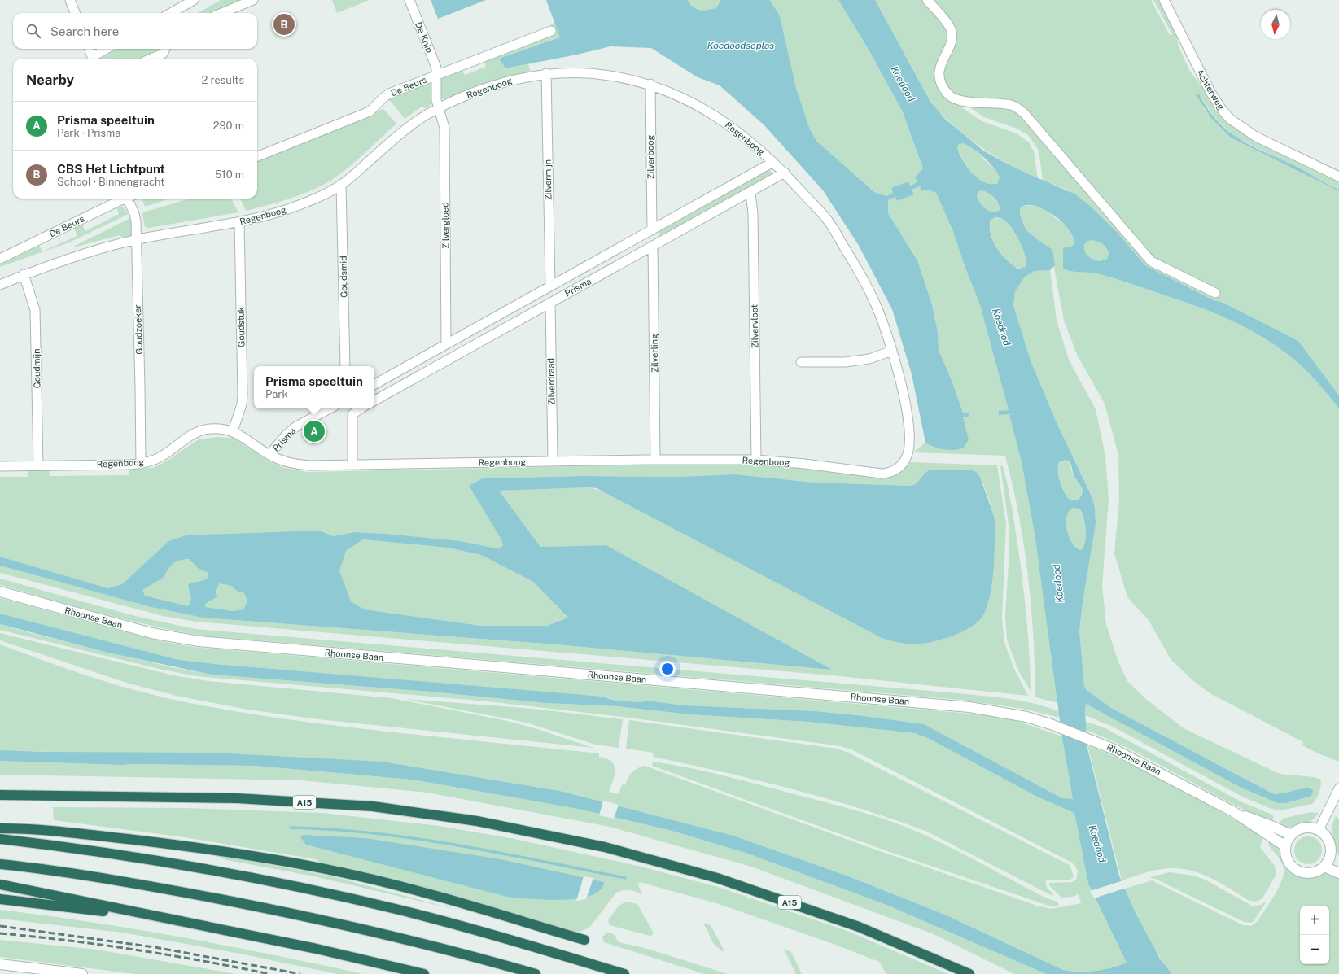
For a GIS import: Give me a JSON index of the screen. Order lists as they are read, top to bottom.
{
  "streets": {
    "highway": ["A15"],
    "main road": ["Rhoonse Baan"],
    "street": [
      "De Knip",
      "De Beurs",
      "Regenboog",
      "Achterweg",
      "Zilverboog",
      "Zilvermijn",
      "Zilvergloed",
      "Goudsmid",
      "Prisma",
      "Zilvervloot",
      "Goudstuk",
      "Goudzoeker",
      "Zilverling",
      "Goudmijn",
      "Zilverdraad"
    ]
  },
  "crossings": [
    ["De Knip", "De Beurs"],
    ["De Knip", "Regenboog"],
    ["De Knip", "Zilvergloed"],
    ["Regenboog", "Zilverboog"],
    ["Regenboog", "Zilvermijn"],
    ["Regenboog", "Zilvergloed"],
    ["Regenboog", "Goudsmid"],
    ["Regenboog", "Prisma"],
    ["Regenboog", "Zilvervloot"],
    ["Regenboog", "Goudstuk"],
    ["Regenboog", "Goudzoeker"],
    ["Regenboog", "Zilverling"],
    ["Regenboog", "Goudmijn"],
    ["Regenboog", "Zilverdraad"],
    ["Zilverboog", "Prisma"],
    ["Zilvermijn", "Prisma"],
    ["Zilvergloed", "Prisma"],
    ["Prisma", "Zilvervloot"],
    ["Prisma", "Zilverling"],
    ["Prisma", "Zilverdraad"]
  ],
  "water": ["Koedoodseplas", "Koedood"],
  "north": "bottom",
  "page": {
    "pins": ["B", "A"],
    "search": "Search here",
    "heading": ["Nearby", "2 results"],
    "list": [
      {
        "mark": "A",
        "name": "Prisma speeltuin",
        "note": "Park · Prisma",
        "value": "290 m"
      },
      {
        "mark": "B",
        "name": "CBS Het Lichtpunt",
        "note": "School · Binnengracht",
        "value": "510 m"
      }
    ],
    "popup": ["Prisma speeltuin", "Park"],
    "map_buttons": ["+", "−"]
  }
}
